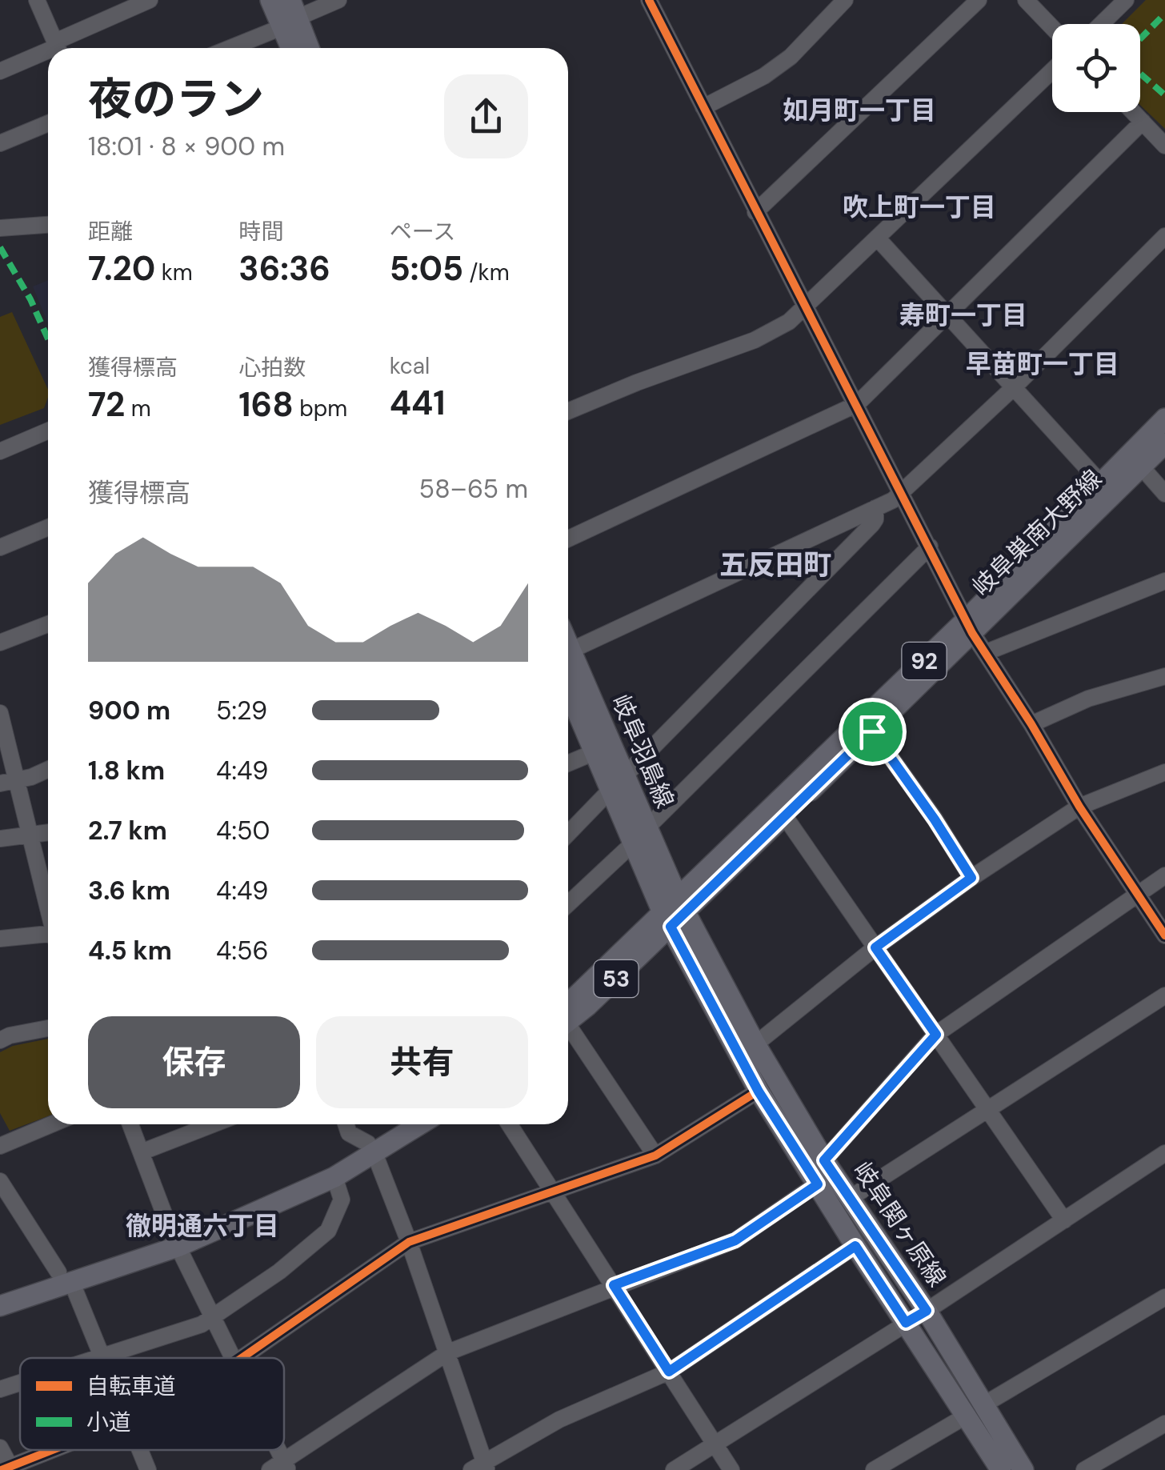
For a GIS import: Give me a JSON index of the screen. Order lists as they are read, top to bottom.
{
  "streets": {
    "main road": [
      "岐阜巣南大野線",
      "92",
      "岐阜羽島線",
      "53",
      "岐阜関ヶ原線"
    ]
  },
  "crossings": [
    ["岐阜巣南大野線", "岐阜羽島線"],
    ["岐阜巣南大野線", "53"],
    ["岐阜巣南大野線", "岐阜関ヶ原線"],
    ["岐阜羽島線", "53"],
    ["岐阜羽島線", "岐阜関ヶ原線"],
    ["53", "岐阜関ヶ原線"]
  ],
  "districts": [
    "如月町一丁目",
    "吹上町一丁目",
    "寿町一丁目",
    "早苗町一丁目",
    "五反田町",
    "徹明通六丁目"
  ],
  "legend": ["自転車道", "小道"],
  "page": {
    "heading": ["夜のラン", "18:01 · 8 × 900 m"],
    "stats": [
      ["距離", "7.20 km"],
      ["時間", "36:36"],
      ["ペース", "5:05 /km"],
      ["獲得標高", "72 m"],
      ["心拍数", "168 bpm"],
      ["kcal", "441"]
    ],
    "chart": ["獲得標高", "58–65 m"],
    "list": [
      {
        "name": "900 m",
        "note": "5:29"
      },
      {
        "name": "1.8 km",
        "note": "4:49"
      },
      {
        "name": "2.7 km",
        "note": "4:50"
      },
      {
        "name": "3.6 km",
        "note": "4:49"
      },
      {
        "name": "4.5 km",
        "note": "4:56"
      }
    ],
    "buttons": ["保存", "共有"]
  }
}
